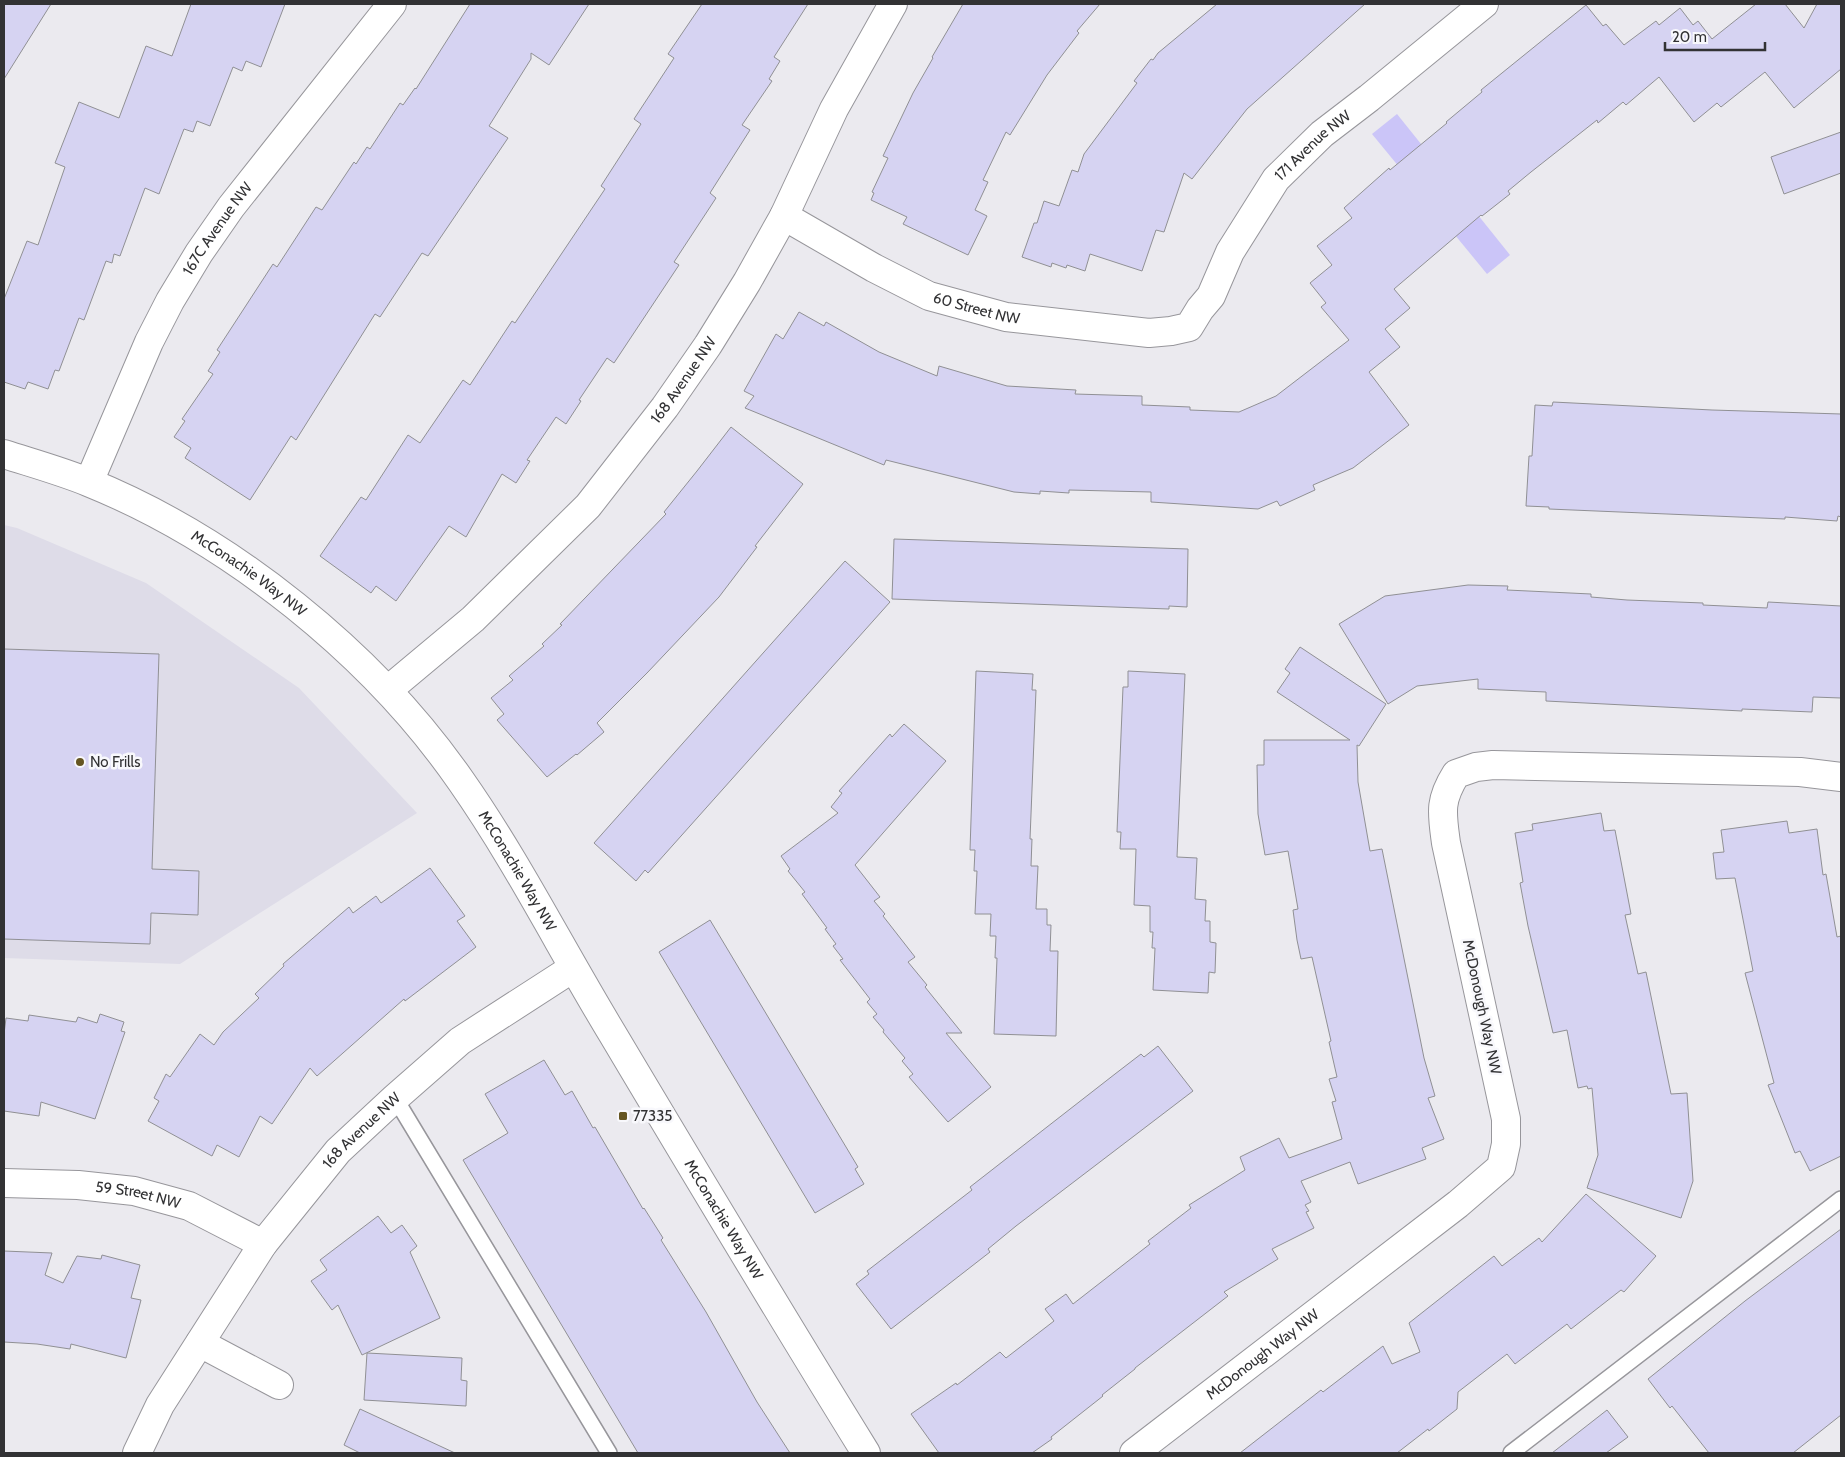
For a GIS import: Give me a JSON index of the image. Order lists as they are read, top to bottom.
{
  "streets": {
    "street": [
      "171 Avenue NW",
      "167C Avenue NW",
      "60 Street NW",
      "168 Avenue NW",
      "McConachie Way NW",
      "McDonough Way NW",
      "59 Street NW"
    ]
  },
  "crossings": [
    ["171 Avenue NW", "60 Street NW"],
    ["167C Avenue NW", "McConachie Way NW"],
    ["60 Street NW", "168 Avenue NW"],
    ["168 Avenue NW", "McConachie Way NW"],
    ["168 Avenue NW", "59 Street NW"]
  ],
  "places": {
    "other": ["No Frills"],
    "transit": ["77335"]
  },
  "scale_bar": "20 m"
}
